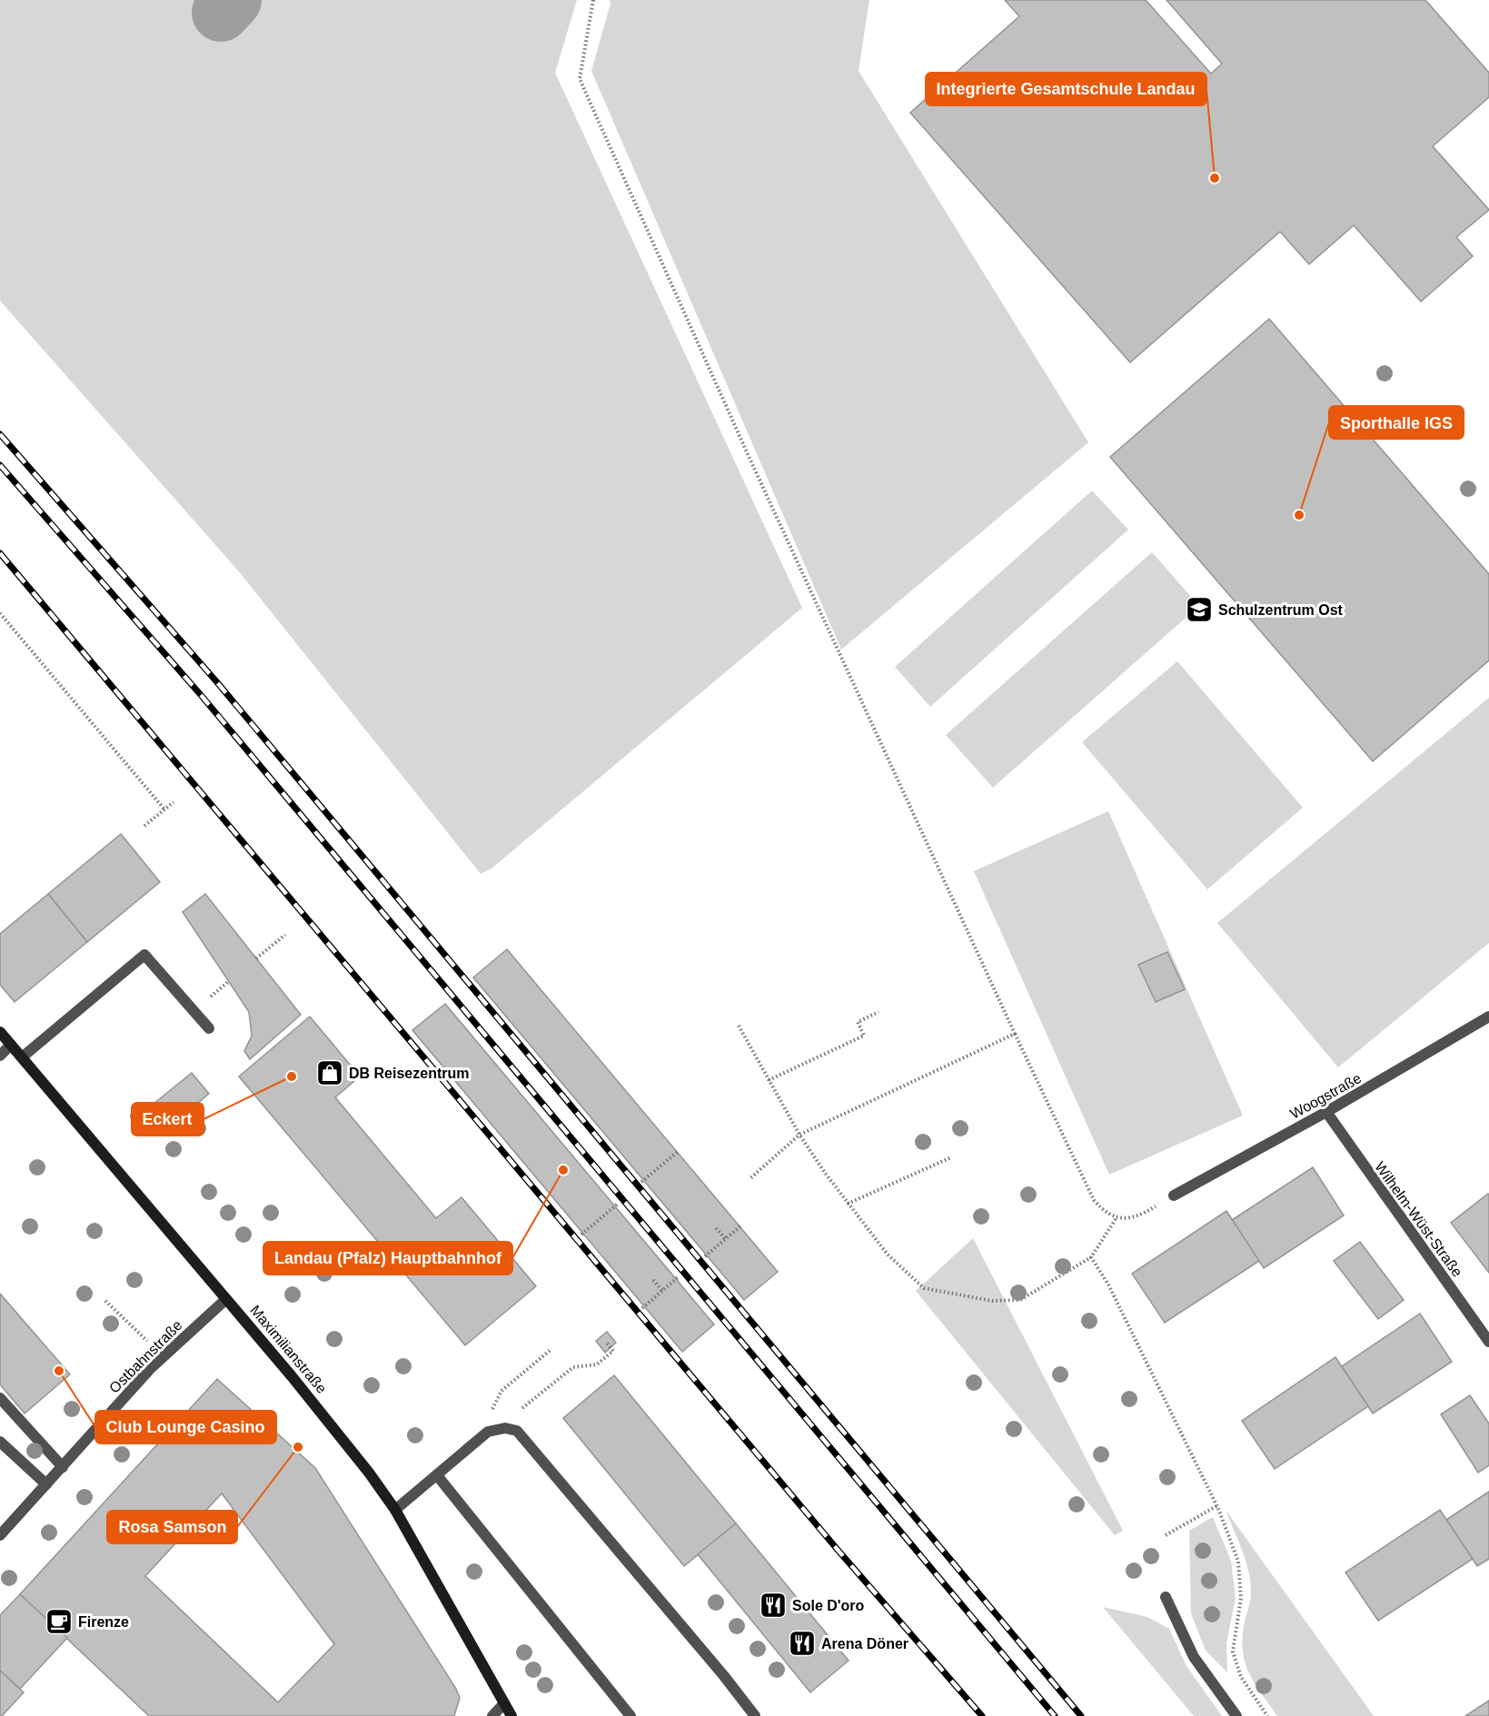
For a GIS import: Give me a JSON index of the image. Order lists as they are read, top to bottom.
{
  "streets": {
    "street": [
      "Woogstraße",
      "Wilhelm-Wüst-Straße",
      "Maximilianstraße",
      "Ostbahnstraße"
    ]
  },
  "crossings": [
    ["Woogstraße", "Wilhelm-Wüst-Straße"],
    ["Maximilianstraße", "Ostbahnstraße"]
  ],
  "places": {
    "other": [
      "Integrierte Gesamtschule Landau",
      "Sporthalle IGS",
      "Eckert",
      "Landau (Pfalz) Hauptbahnhof",
      "Club Lounge Casino",
      "Rosa Samson"
    ],
    "school or university": ["Schulzentrum Ost"],
    "shop": ["DB Reisezentrum"],
    "restaurant": ["Sole D'oro", "Arena Döner"],
    "cafe": ["Firenze"]
  }
}
